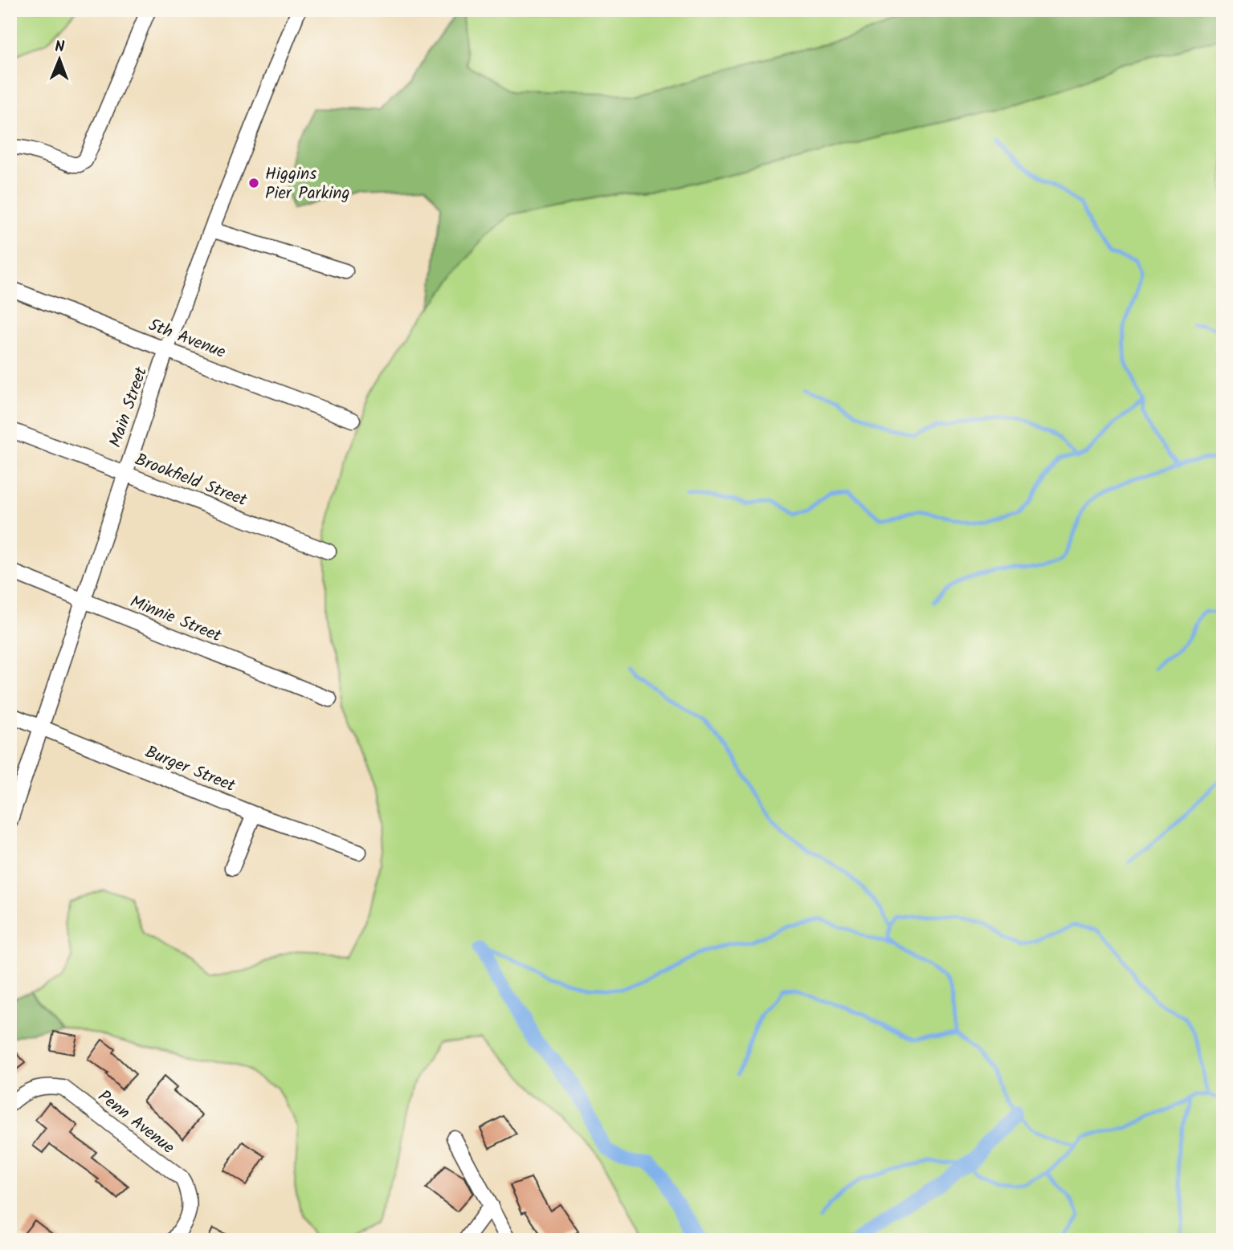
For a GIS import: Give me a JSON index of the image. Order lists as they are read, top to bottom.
{
  "streets": {
    "street": [
      "5th Avenue",
      "Main Street",
      "Brookfield Street",
      "Minnie Street",
      "Burger Street",
      "Penn Avenue"
    ]
  },
  "crossings": [
    ["5th Avenue", "Main Street"],
    ["Main Street", "Brookfield Street"],
    ["Main Street", "Minnie Street"],
    ["Main Street", "Burger Street"]
  ],
  "places": ["Higgins Pier Parking"],
  "north": "top"
}
